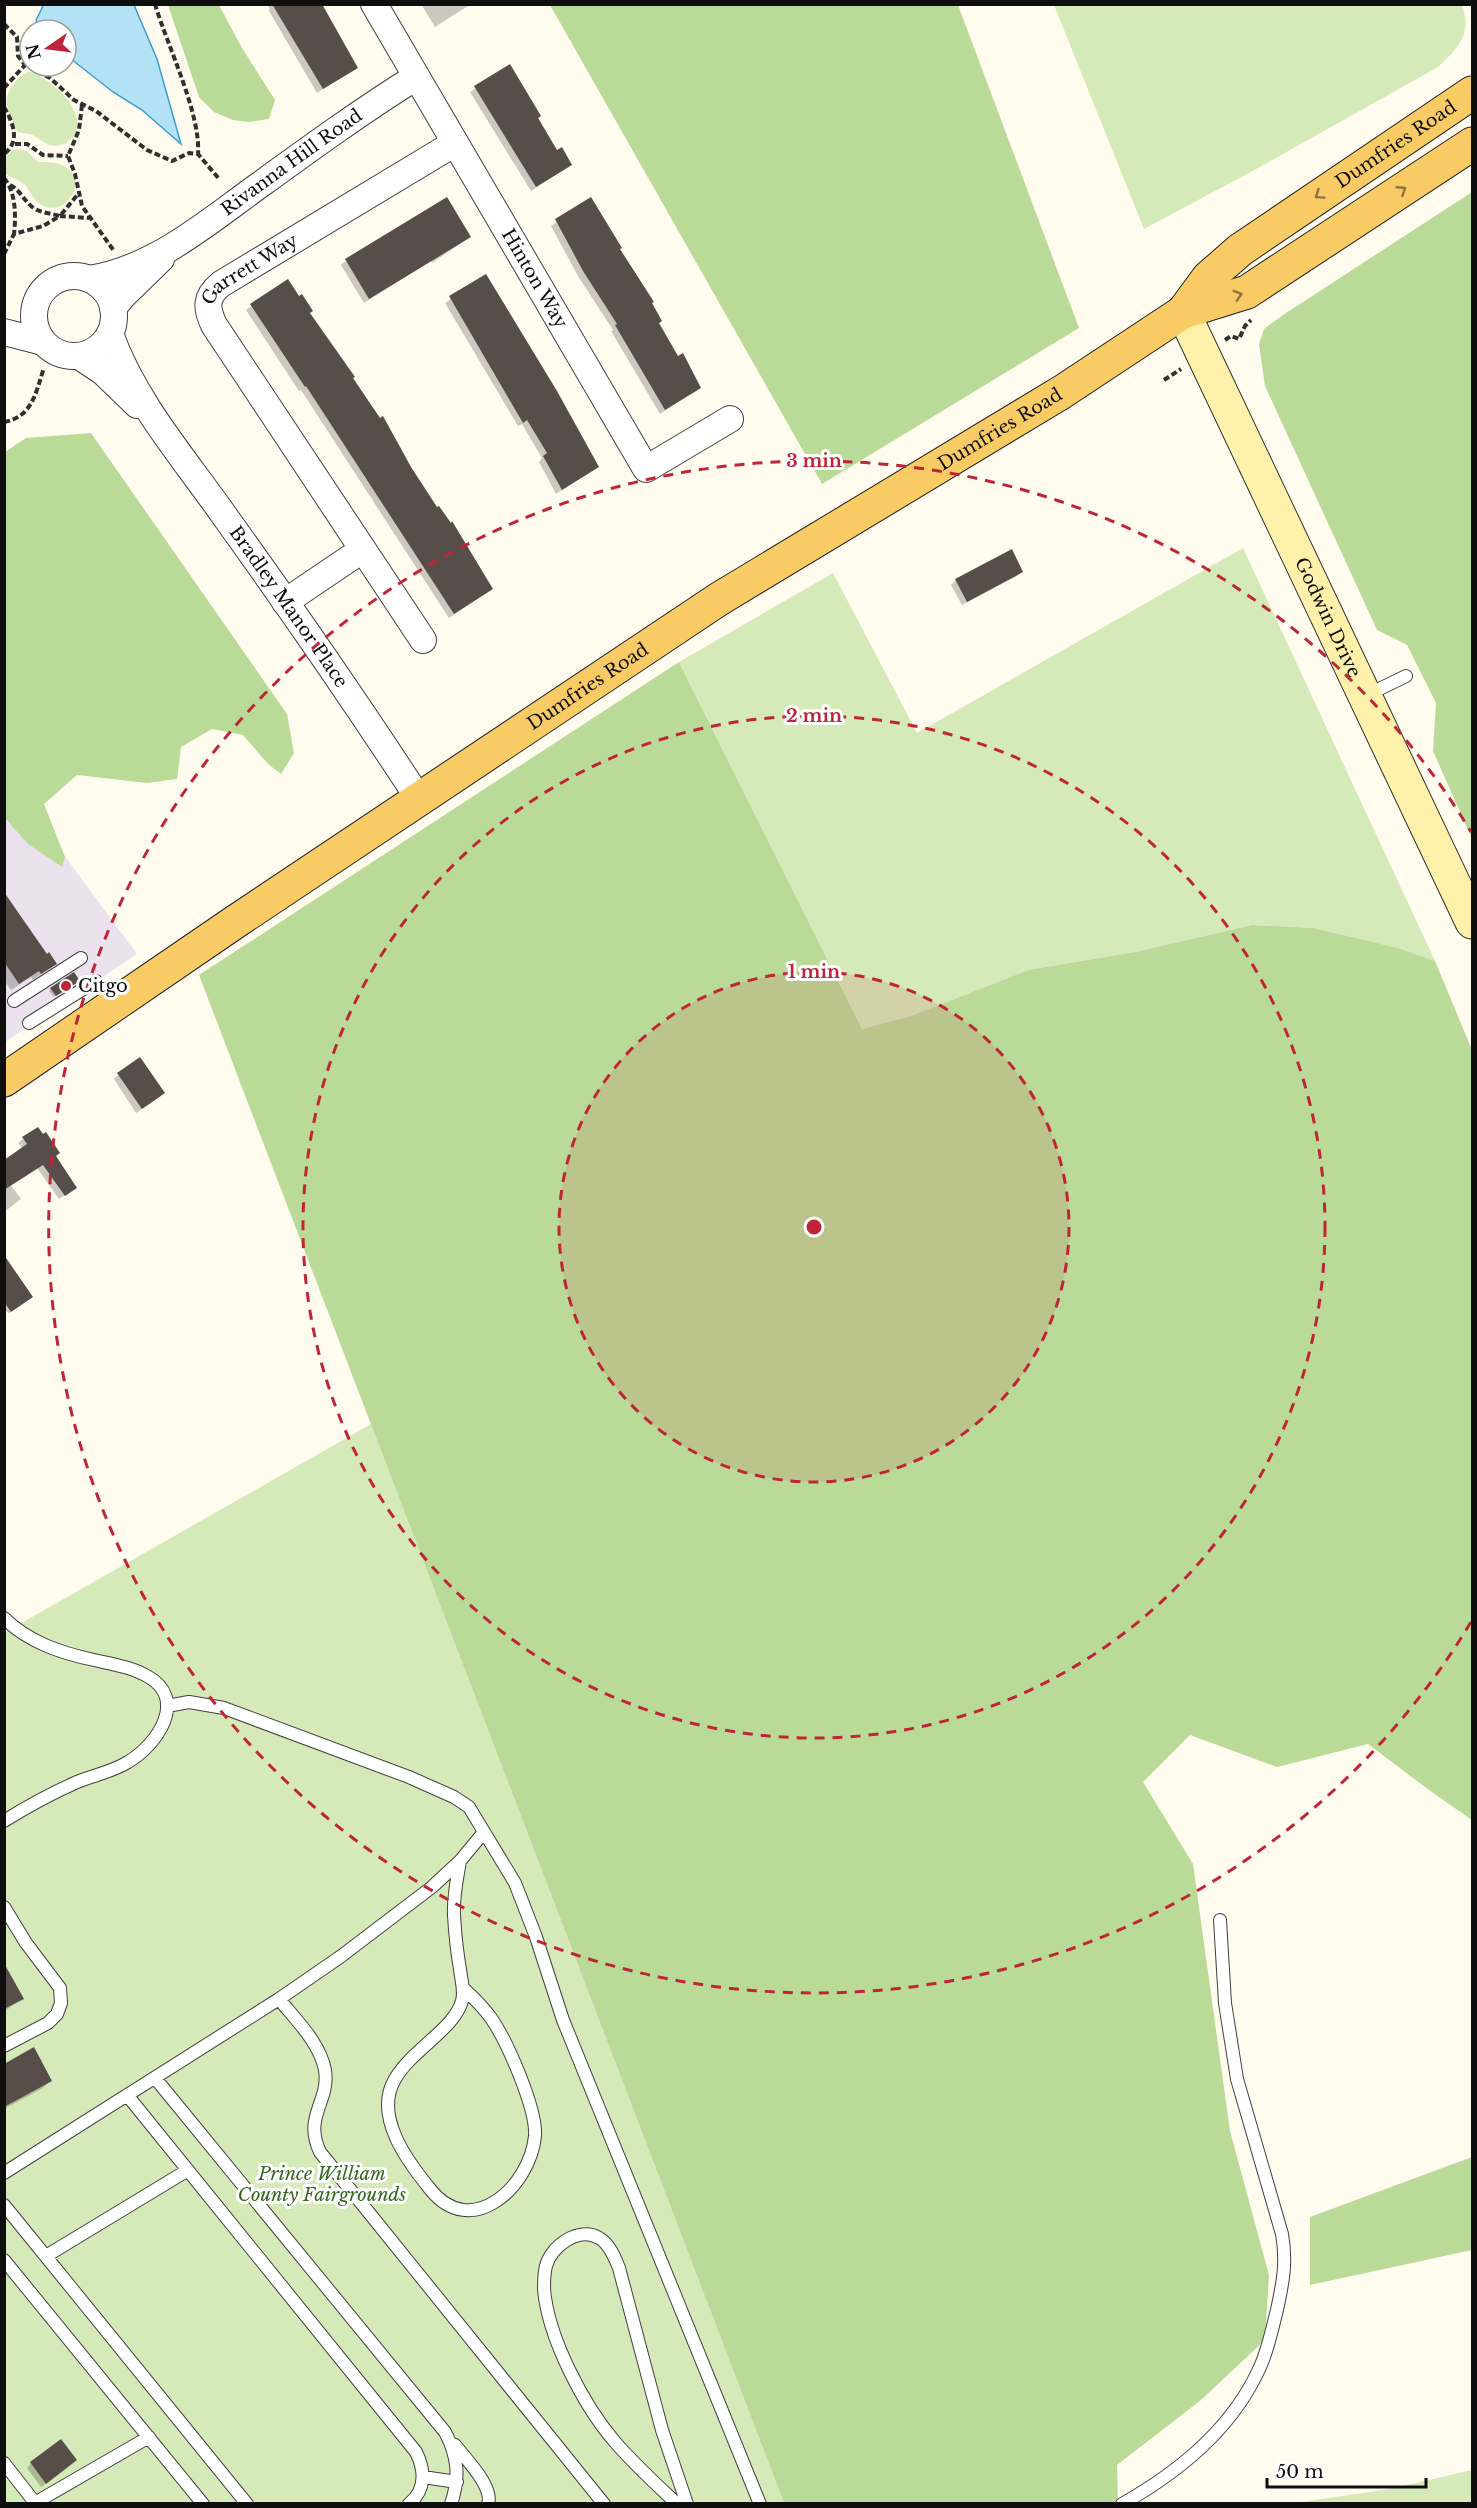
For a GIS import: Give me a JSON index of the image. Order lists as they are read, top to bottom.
{
  "streets": {
    "main road": ["Dumfries Road"],
    "street": [
      "Rivanna Hill Road",
      "Garrett Way",
      "Hinton Way",
      "Bradley Manor Place",
      "Godwin Drive"
    ]
  },
  "crossings": [
    ["Dumfries Road", "Bradley Manor Place"],
    ["Dumfries Road", "Godwin Drive"],
    ["Rivanna Hill Road", "Hinton Way"],
    ["Rivanna Hill Road", "Bradley Manor Place"],
    ["Garrett Way", "Hinton Way"]
  ],
  "parks": ["Prince William County Fairgrounds"],
  "places": ["Citgo"],
  "scale_bar": "50 m",
  "north": "left",
  "rings": ["3 min", "2 min", "1 min"]
}
